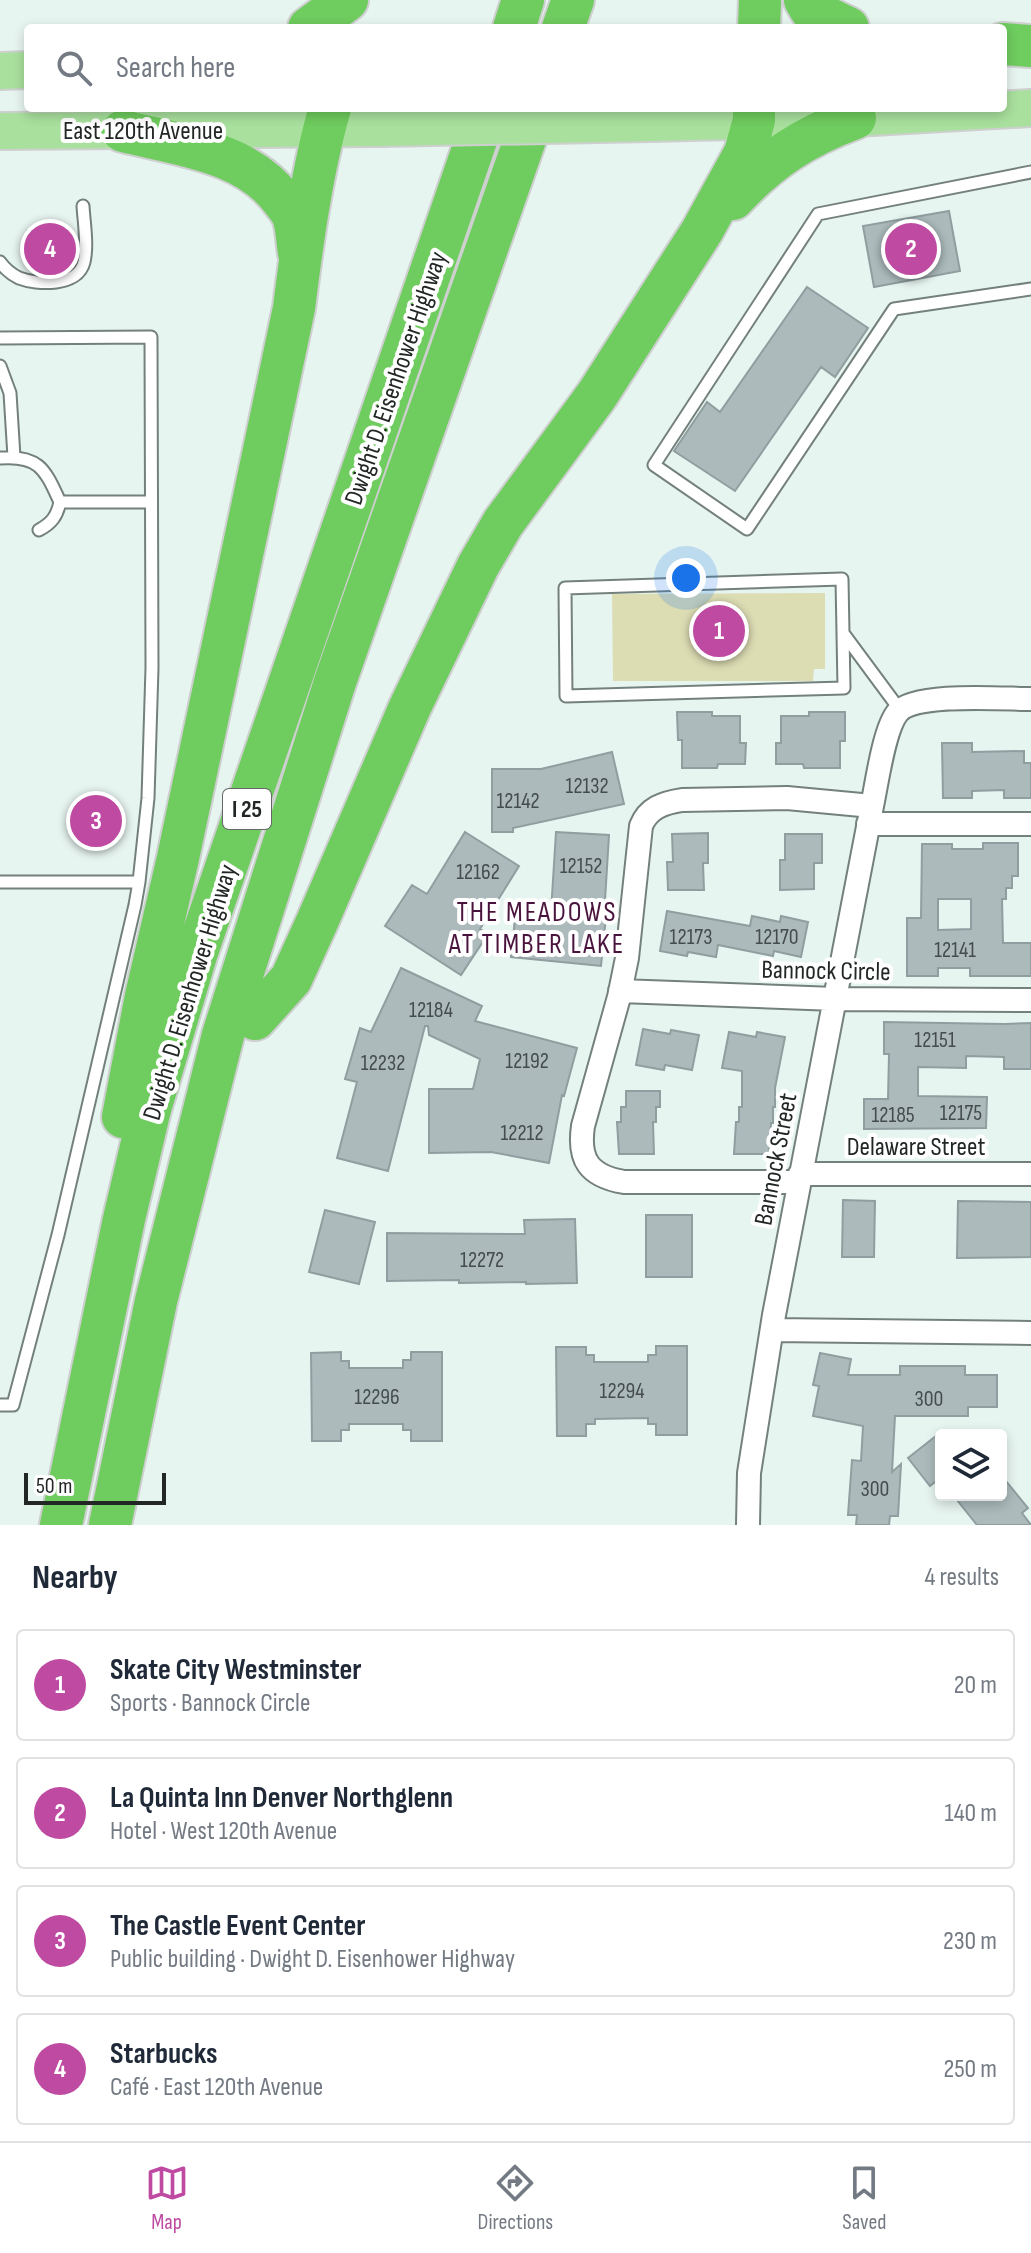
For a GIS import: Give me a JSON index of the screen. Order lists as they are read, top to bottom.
{
  "streets": {
    "highway": ["Dwight D. Eisenhower Highway", "I 25"],
    "main road": ["East 120th Avenue"],
    "street": ["Bannock Circle", "Delaware Street", "Bannock Street"]
  },
  "crossings": [
    ["Bannock Circle", "Bannock Street"],
    ["Delaware Street", "Bannock Street"]
  ],
  "districts": ["THE MEADOWS AT TIMBER LAKE"],
  "house_numbers": [
    "12132",
    "12142",
    "12152",
    "12162",
    "12173",
    "12170",
    "12141",
    "12184",
    "12151",
    "12192",
    "12232",
    "12175",
    "12185",
    "12212",
    "12272",
    "12294",
    "12296",
    "300",
    "300"
  ],
  "scale_bar": "50 m",
  "page": {
    "search": "Search here",
    "pins": [
      "2",
      "4",
      "1",
      "3"
    ],
    "scale": "50 m",
    "heading": ["Nearby", "4 results"],
    "list": [
      {
        "mark": "1",
        "name": "Skate City Westminster",
        "note": "Sports · Bannock Circle",
        "value": "20 m"
      },
      {
        "mark": "2",
        "name": "La Quinta Inn Denver Northglenn",
        "note": "Hotel · West 120th Avenue",
        "value": "140 m"
      },
      {
        "mark": "3",
        "name": "The Castle Event Center",
        "note": "Public building · Dwight D. Eisenhower Highway",
        "value": "230 m"
      },
      {
        "mark": "4",
        "name": "Starbucks",
        "note": "Café · East 120th Avenue",
        "value": "250 m"
      }
    ],
    "nav": ["Map", "Directions", "Saved"]
  }
}
